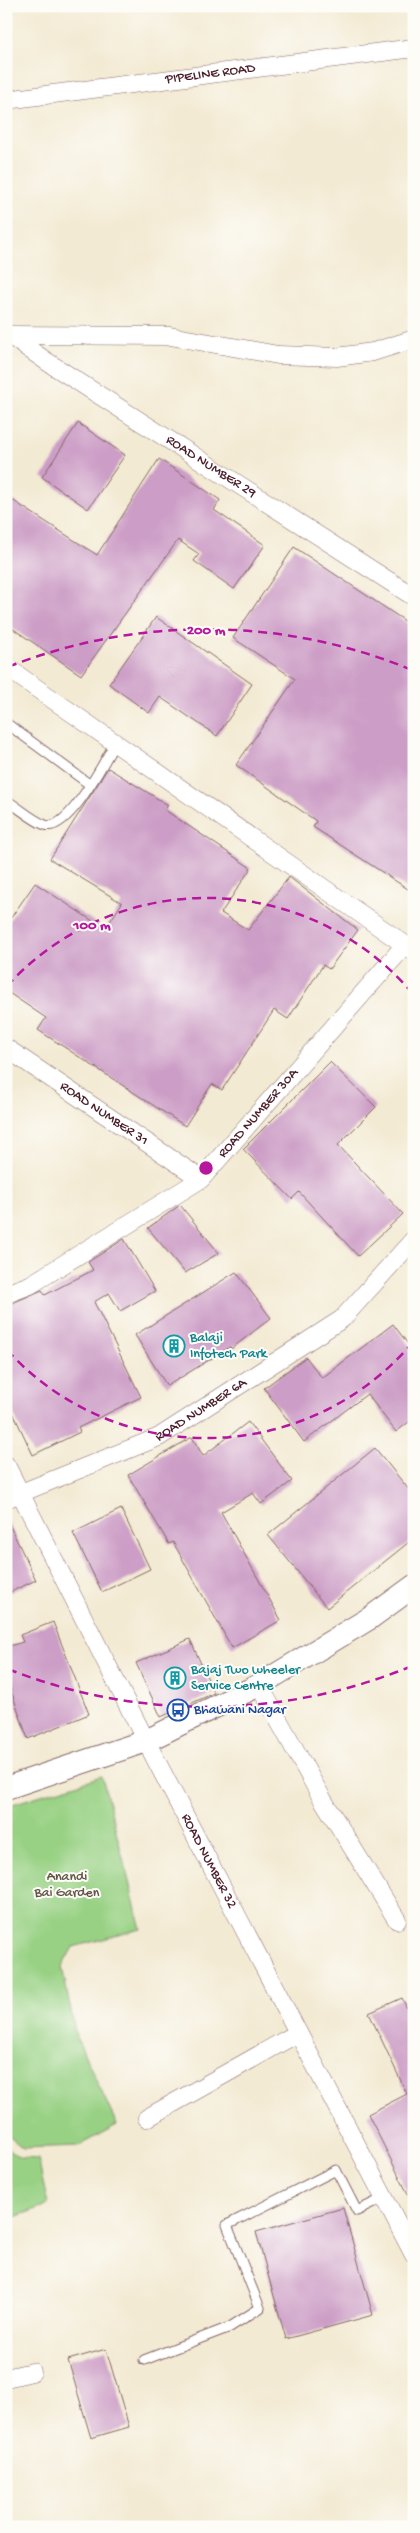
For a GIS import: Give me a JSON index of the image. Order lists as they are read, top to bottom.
{
  "streets": {
    "street": [
      "PIPELINE ROAD",
      "ROAD NUMBER 29",
      "ROAD NUMBER 30A",
      "ROAD NUMBER 31",
      "ROAD NUMBER 6A",
      "ROAD NUMBER 32"
    ]
  },
  "crossings": [
    ["ROAD NUMBER 30A", "ROAD NUMBER 31"],
    ["ROAD NUMBER 6A", "ROAD NUMBER 32"]
  ],
  "parks": ["Anandi Bai Garden"],
  "places": {
    "building": ["Balaji Infotech Park", "Bajaj Two wheeler Service Centre"],
    "bus stop": ["Bhawani Nagar"]
  },
  "rings": ["200 m", "100 m"]
}
